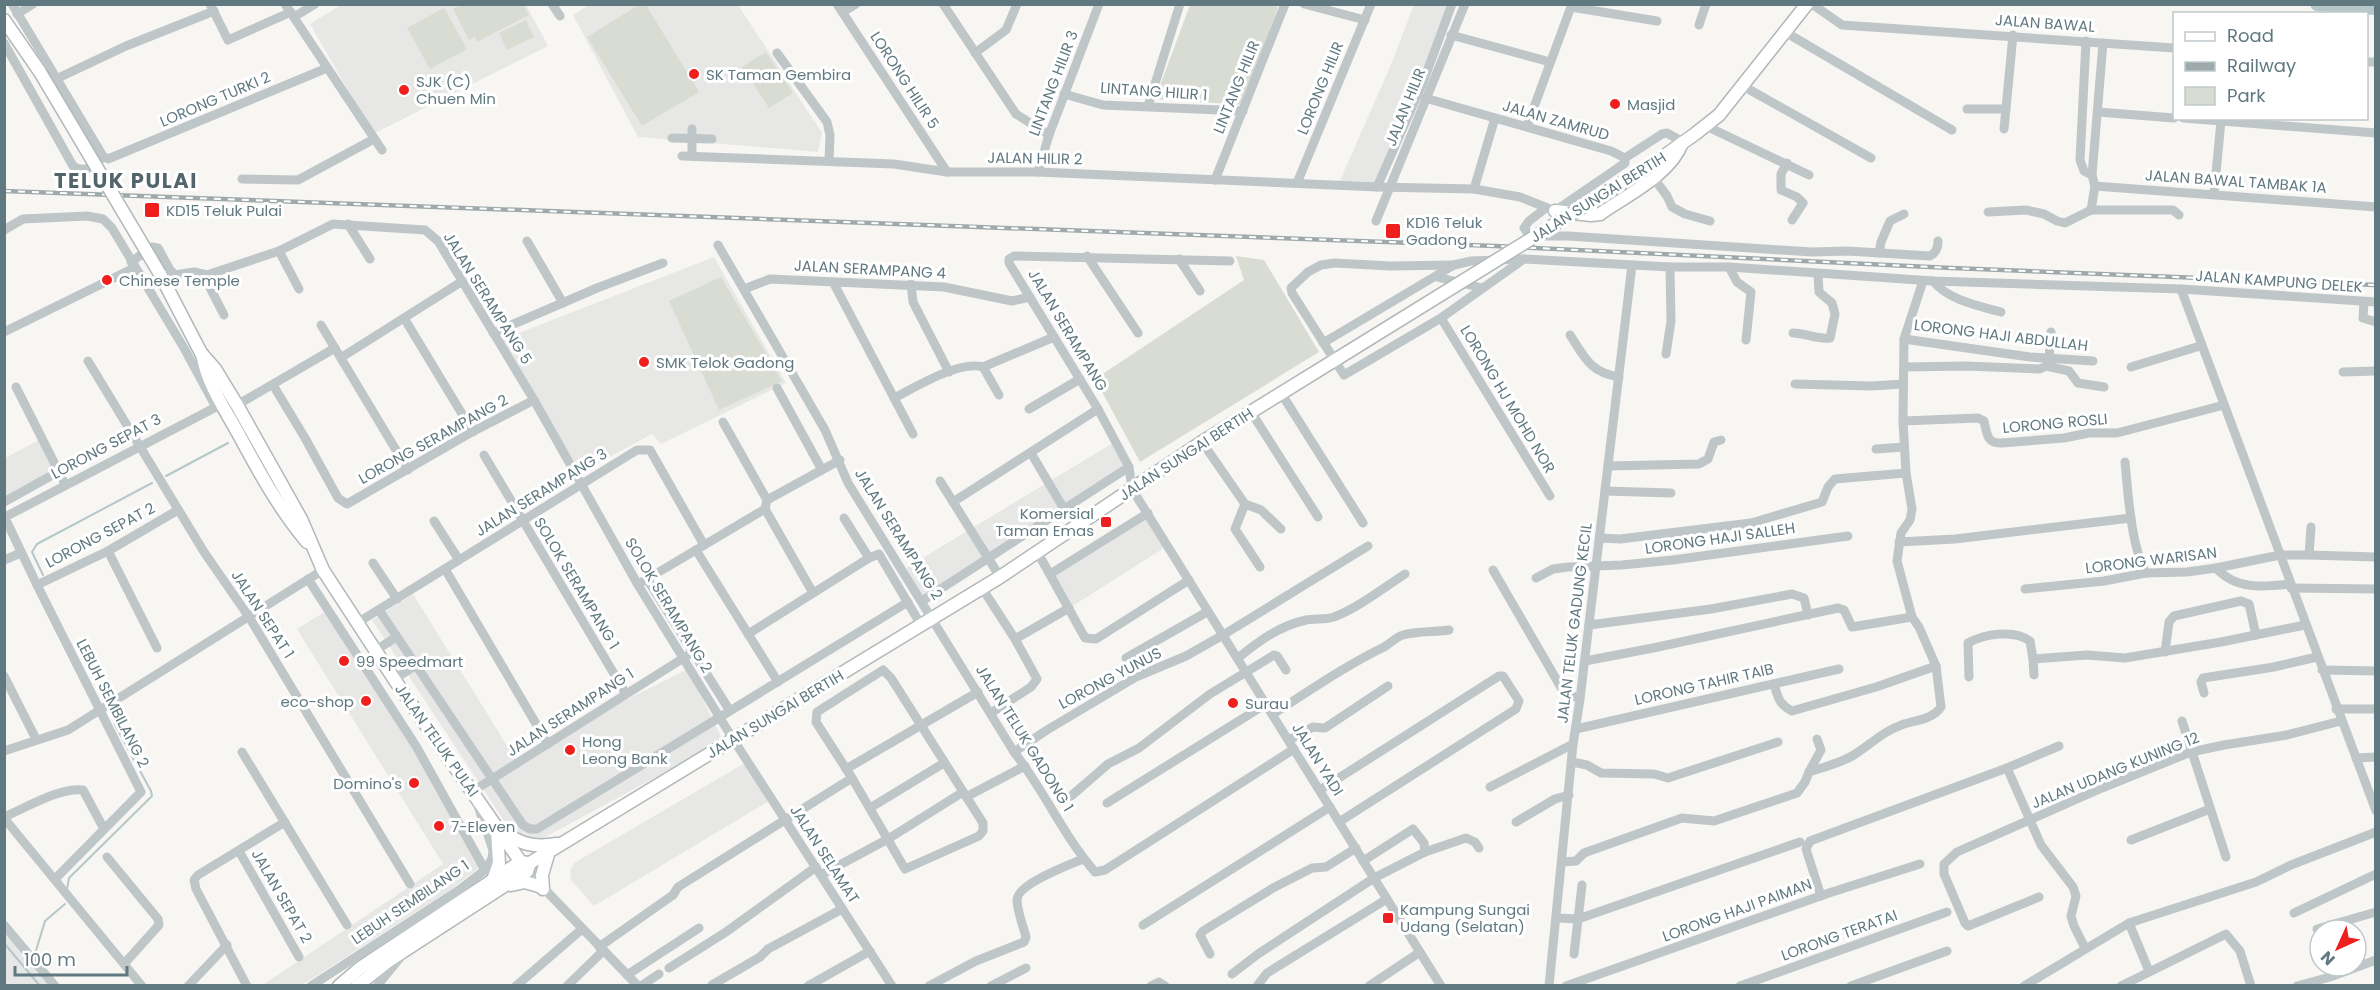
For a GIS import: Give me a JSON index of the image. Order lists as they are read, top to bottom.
{
  "streets": {
    "main road": ["JALAN SUNGAI BERTIH", "JALAN TELUK PULAI"],
    "street": [
      "JALAN BAWAL",
      "LORONG HILIR 5",
      "LINTANG HILIR 3",
      "LINTANG HILIR",
      "LORONG HILIR",
      "LINTANG HILIR 1",
      "LORONG TURKI 2",
      "JALAN HILIR",
      "JALAN ZAMRUD",
      "JALAN HILIR 2",
      "JALAN BAWAL TAMBAK 1A",
      "JALAN SERAMPANG 4",
      "JALAN KAMPUNG DELEK",
      "JALAN SERAMPANG 5",
      "JALAN SERAMPANG",
      "LORONG HAJI ABDULLAH",
      "LORONG HJ MOHD NOR",
      "LORONG ROSLI",
      "LORONG SERAMPANG 2",
      "LORONG SEPAT 3",
      "JALAN SERAMPANG 3",
      "JALAN SERAMPANG 2",
      "LORONG SEPAT 2",
      "LORONG HAJI SALLEH",
      "LORONG WARISAN",
      "SOLOK SERAMPANG 1",
      "SOLOK SERAMPANG 2",
      "JALAN SEPAT 1",
      "JALAN TELUK GADUNG KECIL",
      "LORONG YUNUS",
      "LORONG TAHIR TAIB",
      "LEBUH SEMBILANG 2",
      "JALAN SERAMPANG 1",
      "JALAN TELUK GADONG 1",
      "JALAN YADI",
      "JALAN UDANG KUNING 12",
      "JALAN SELAMAT",
      "JALAN SEPAT 2",
      "LEBUH SEMBILANG 1",
      "LORONG HAJI PAIMAN",
      "LORONG TERATAI"
    ]
  },
  "crossings": [
    ["LORONG HILIR 5", "JALAN HILIR 2"],
    ["LINTANG HILIR 3", "LINTANG HILIR 1"],
    ["LINTANG HILIR 3", "JALAN HILIR 2"],
    ["LINTANG HILIR", "LINTANG HILIR 1"],
    ["LINTANG HILIR", "JALAN HILIR 2"],
    ["LORONG HILIR", "JALAN HILIR 2"],
    ["JALAN HILIR", "JALAN ZAMRUD"],
    ["JALAN HILIR", "JALAN HILIR 2"],
    ["JALAN SUNGAI BERTIH", "JALAN SERAMPANG"],
    ["JALAN SUNGAI BERTIH", "JALAN SERAMPANG 2"],
    ["JALAN SUNGAI BERTIH", "SOLOK SERAMPANG 2"],
    ["JALAN SUNGAI BERTIH", "JALAN TELUK GADONG 1"],
    ["JALAN SUNGAI BERTIH", "JALAN TELUK PULAI"],
    ["JALAN SUNGAI BERTIH", "JALAN YADI"],
    ["JALAN SUNGAI BERTIH", "JALAN SELAMAT"],
    ["JALAN SUNGAI BERTIH", "LEBUH SEMBILANG 1"],
    ["JALAN SERAMPANG 4", "JALAN SERAMPANG"],
    ["JALAN SERAMPANG 4", "JALAN SERAMPANG 2"],
    ["JALAN SERAMPANG 5", "LORONG SERAMPANG 2"],
    ["JALAN SERAMPANG 5", "JALAN SERAMPANG 3"],
    ["JALAN SERAMPANG 5", "SOLOK SERAMPANG 2"],
    ["JALAN SERAMPANG", "JALAN YADI"],
    ["LORONG SEPAT 3", "JALAN SEPAT 1"],
    ["LORONG SEPAT 3", "LEBUH SEMBILANG 2"],
    ["LORONG SEPAT 3", "JALAN TELUK PULAI"],
    ["JALAN SERAMPANG 3", "SOLOK SERAMPANG 1"],
    ["JALAN SERAMPANG 3", "SOLOK SERAMPANG 2"],
    ["JALAN SERAMPANG 3", "JALAN TELUK PULAI"],
    ["JALAN SERAMPANG 2", "JALAN TELUK GADONG 1"],
    ["LORONG SEPAT 2", "JALAN SEPAT 1"],
    ["LORONG SEPAT 2", "LEBUH SEMBILANG 2"],
    ["LORONG HAJI SALLEH", "JALAN TELUK GADUNG KECIL"],
    ["SOLOK SERAMPANG 1", "JALAN SERAMPANG 1"],
    ["SOLOK SERAMPANG 2", "JALAN SERAMPANG 1"],
    ["SOLOK SERAMPANG 2", "JALAN SELAMAT"],
    ["JALAN TELUK GADUNG KECIL", "LORONG TAHIR TAIB"],
    ["LORONG YUNUS", "JALAN TELUK GADONG 1"],
    ["LORONG YUNUS", "JALAN YADI"],
    ["JALAN SERAMPANG 1", "JALAN TELUK PULAI"],
    ["JALAN SERAMPANG 1", "LEBUH SEMBILANG 1"],
    ["JALAN TELUK GADONG 1", "JALAN YADI"],
    ["JALAN TELUK PULAI", "LEBUH SEMBILANG 1"]
  ],
  "districts": ["TELUK PULAI"],
  "places": {
    "other": [
      "SK Taman Gembira",
      "SJK (C) Chuen Min",
      "Masjid",
      "Chinese Temple",
      "SMK Telok Gadong",
      "99 Speedmart",
      "eco-shop",
      "Surau",
      "Hong Leong Bank",
      "Domino's",
      "7-Eleven"
    ],
    "transit": [
      "KD15 Teluk Pulai",
      "KD16 Teluk Gadong",
      "Komersial Taman Emas",
      "Kampung Sungai Udang (Selatan)"
    ]
  },
  "legend": ["Road", "Railway", "Park"],
  "scale_bar": "100 m",
  "north": "bottom left"
}
